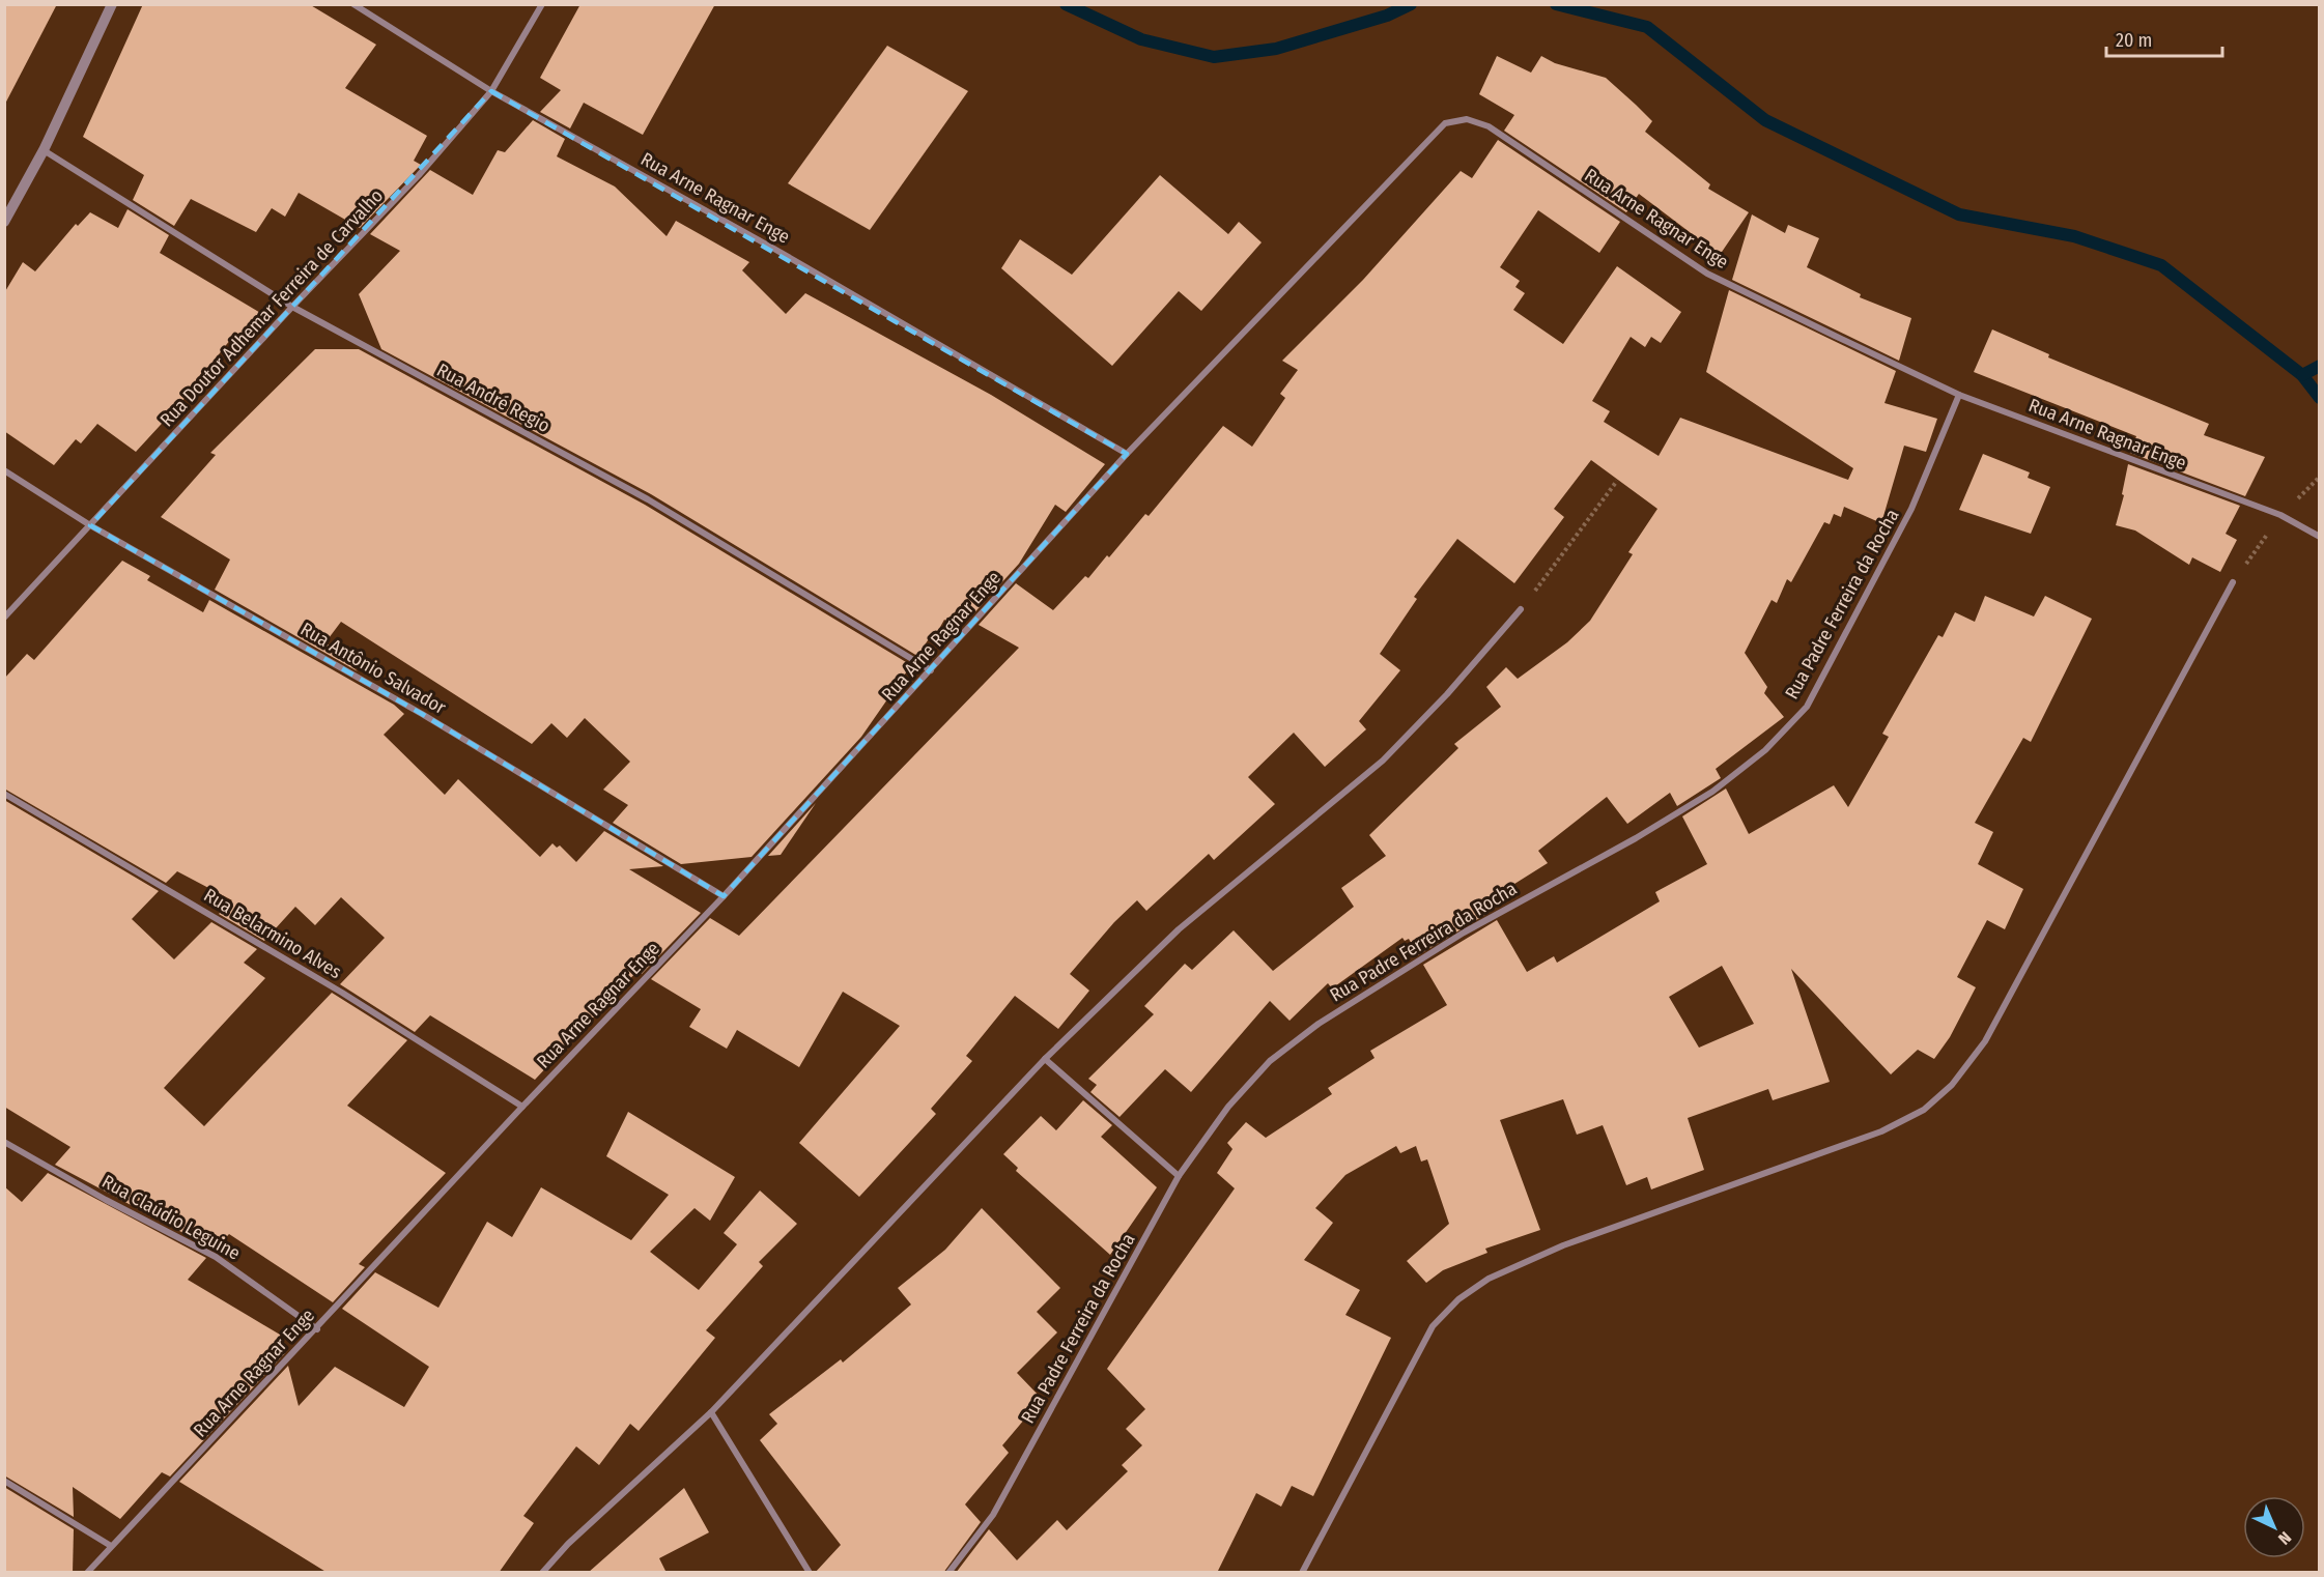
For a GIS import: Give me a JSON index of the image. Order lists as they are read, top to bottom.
{
  "streets": {
    "street": [
      "Rua Arne Ragnar Enge",
      "Rua Doutor Adhemar Ferreira de Carvalho",
      "Rua André Regio",
      "Rua Padre Ferreira da Rocha",
      "Rua Antônio Salvador",
      "Rua Belarmino Alves",
      "Rua Claúdio Leguine"
    ]
  },
  "crossings": [
    ["Rua Arne Ragnar Enge", "Rua Doutor Adhemar Ferreira de Carvalho"],
    ["Rua Arne Ragnar Enge", "Rua André Regio"],
    ["Rua Arne Ragnar Enge", "Rua Padre Ferreira da Rocha"],
    ["Rua Arne Ragnar Enge", "Rua Antônio Salvador"],
    ["Rua Arne Ragnar Enge", "Rua Belarmino Alves"],
    ["Rua Arne Ragnar Enge", "Rua Claúdio Leguine"],
    ["Rua Doutor Adhemar Ferreira de Carvalho", "Rua André Regio"],
    ["Rua Doutor Adhemar Ferreira de Carvalho", "Rua Antônio Salvador"]
  ],
  "scale_bar": "20 m",
  "north": "bottom right"
}
